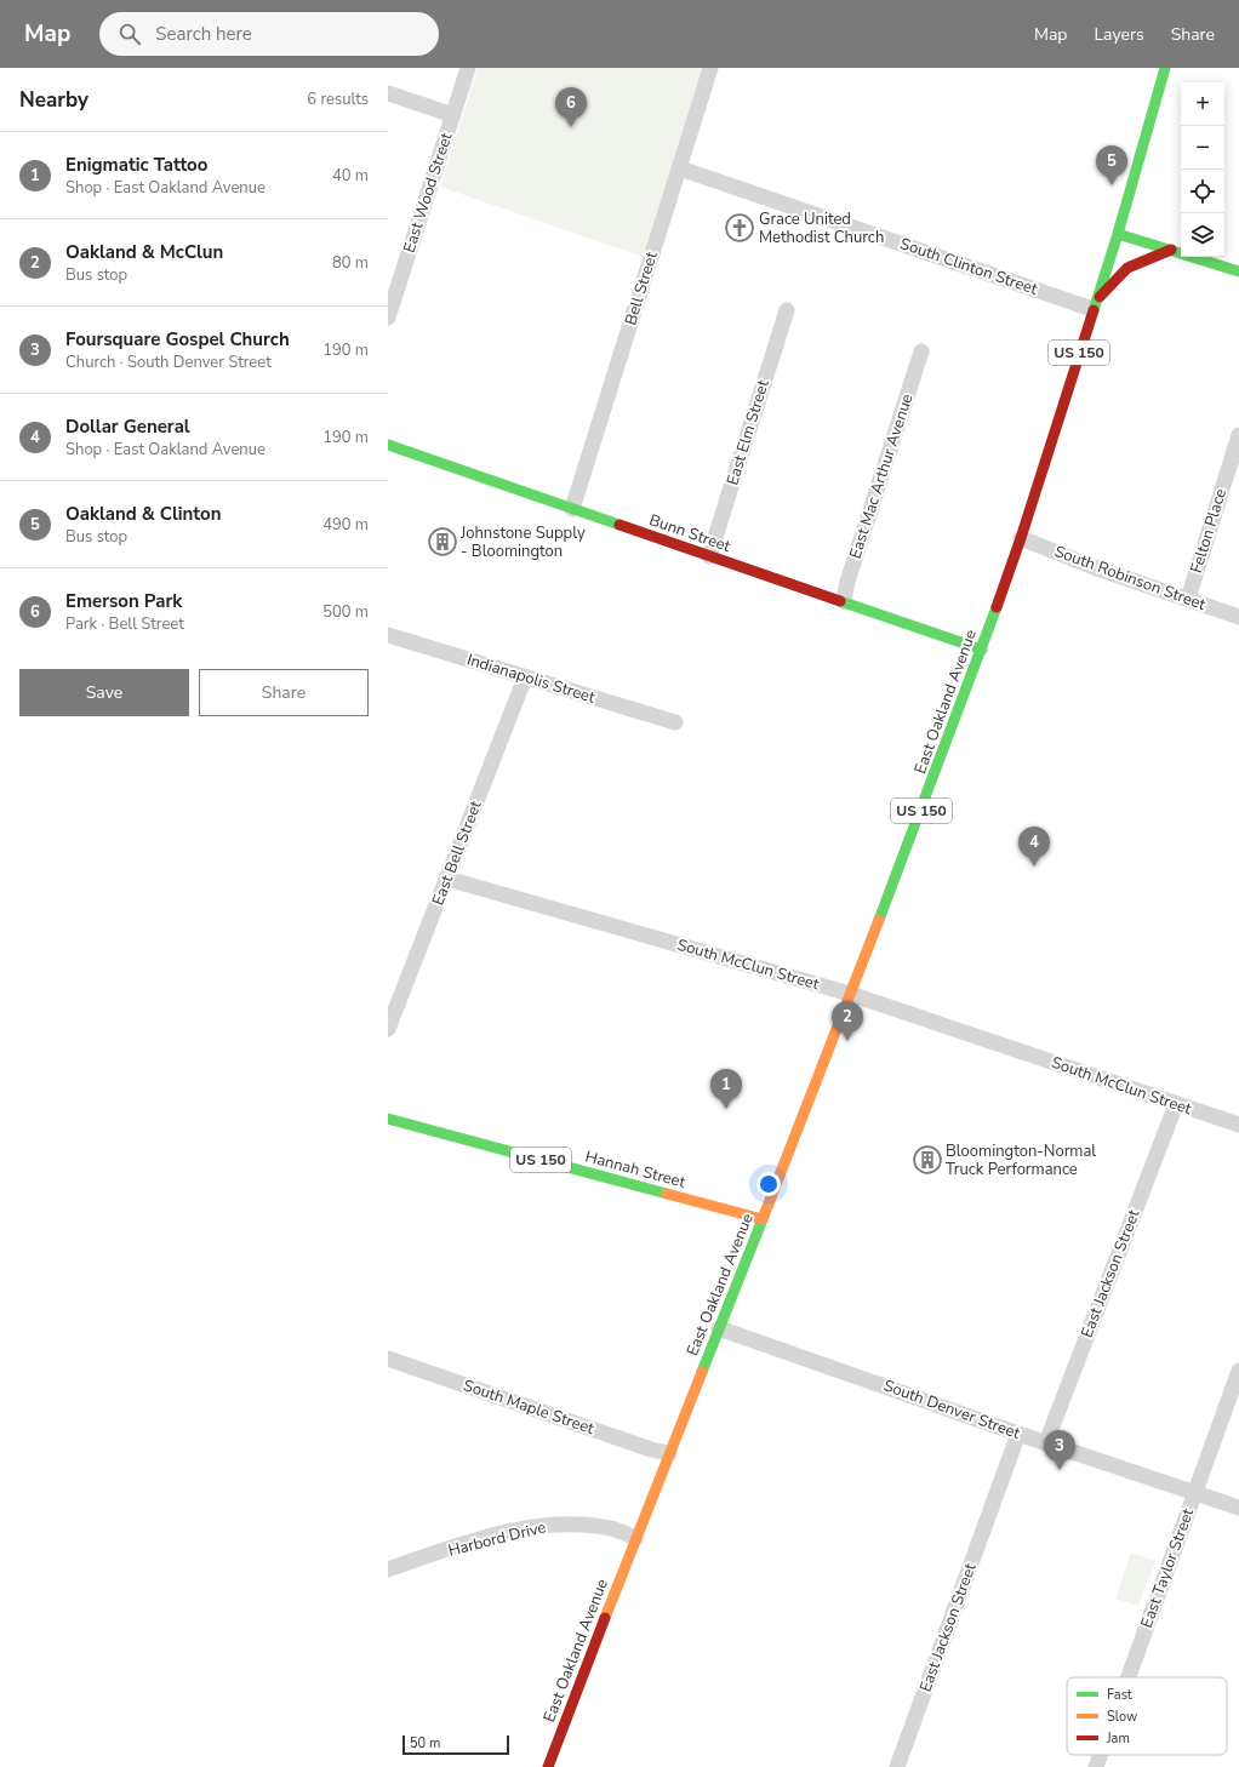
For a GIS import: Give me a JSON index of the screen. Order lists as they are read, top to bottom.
{
  "streets": {
    "main road": [
      "US 150",
      "Bunn Street",
      "East Oakland Avenue",
      "Hannah Street"
    ],
    "street": [
      "East Wood Street",
      "South Clinton Street",
      "Bell Street",
      "East Elm Street",
      "East Mac Arthur Avenue",
      "Felton Place",
      "South Robinson Street",
      "Indianapolis Street",
      "East Bell Street",
      "South McClun Street",
      "East Jackson Street",
      "South Maple Street",
      "South Denver Street",
      "Harbord Drive",
      "East Taylor Street"
    ]
  },
  "crossings": [
    ["South Clinton Street", "Bell Street"],
    ["South Clinton Street", "East Oakland Avenue"],
    ["Bell Street", "Bunn Street"],
    ["East Elm Street", "Bunn Street"],
    ["East Mac Arthur Avenue", "Bunn Street"],
    ["Felton Place", "South Robinson Street"],
    ["Bunn Street", "East Oakland Avenue"],
    ["South Robinson Street", "East Oakland Avenue"],
    ["Indianapolis Street", "East Bell Street"],
    ["East Oakland Avenue", "South McClun Street"],
    ["East Oakland Avenue", "Hannah Street"],
    ["East Oakland Avenue", "South Maple Street"],
    ["East Oakland Avenue", "South Denver Street"],
    ["East Oakland Avenue", "Harbord Drive"],
    ["East Bell Street", "South McClun Street"],
    ["South McClun Street", "East Jackson Street"],
    ["East Jackson Street", "South Denver Street"],
    ["South Denver Street", "East Taylor Street"]
  ],
  "places": {
    "church": ["Grace United Methodist Church"],
    "building": ["Johnstone Supply - Bloomington", "Bloomington-Normal Truck Performance"]
  },
  "legend": ["Fast", "Slow", "Jam"],
  "scale_bar": "50 m",
  "page": {
    "header": "Map",
    "search": "Search here",
    "nav": ["Map", "Layers", "Share"],
    "heading": ["Nearby", "6 results"],
    "map_buttons": ["+", "−"],
    "pins": [
      "6",
      "5",
      "4",
      "2",
      "1",
      "3"
    ],
    "list": [
      {
        "mark": "1",
        "name": "Enigmatic Tattoo",
        "note": "Shop · East Oakland Avenue",
        "value": "40 m"
      },
      {
        "mark": "2",
        "name": "Oakland & McClun",
        "note": "Bus stop",
        "value": "80 m"
      },
      {
        "mark": "3",
        "name": "Foursquare Gospel Church",
        "note": "Church · South Denver Street",
        "value": "190 m"
      },
      {
        "mark": "4",
        "name": "Dollar General",
        "note": "Shop · East Oakland Avenue",
        "value": "190 m"
      },
      {
        "mark": "5",
        "name": "Oakland & Clinton",
        "note": "Bus stop",
        "value": "490 m"
      },
      {
        "mark": "6",
        "name": "Emerson Park",
        "note": "Park · Bell Street",
        "value": "500 m"
      }
    ],
    "buttons": ["Save", "Share"],
    "scale": "50 m"
  }
}
